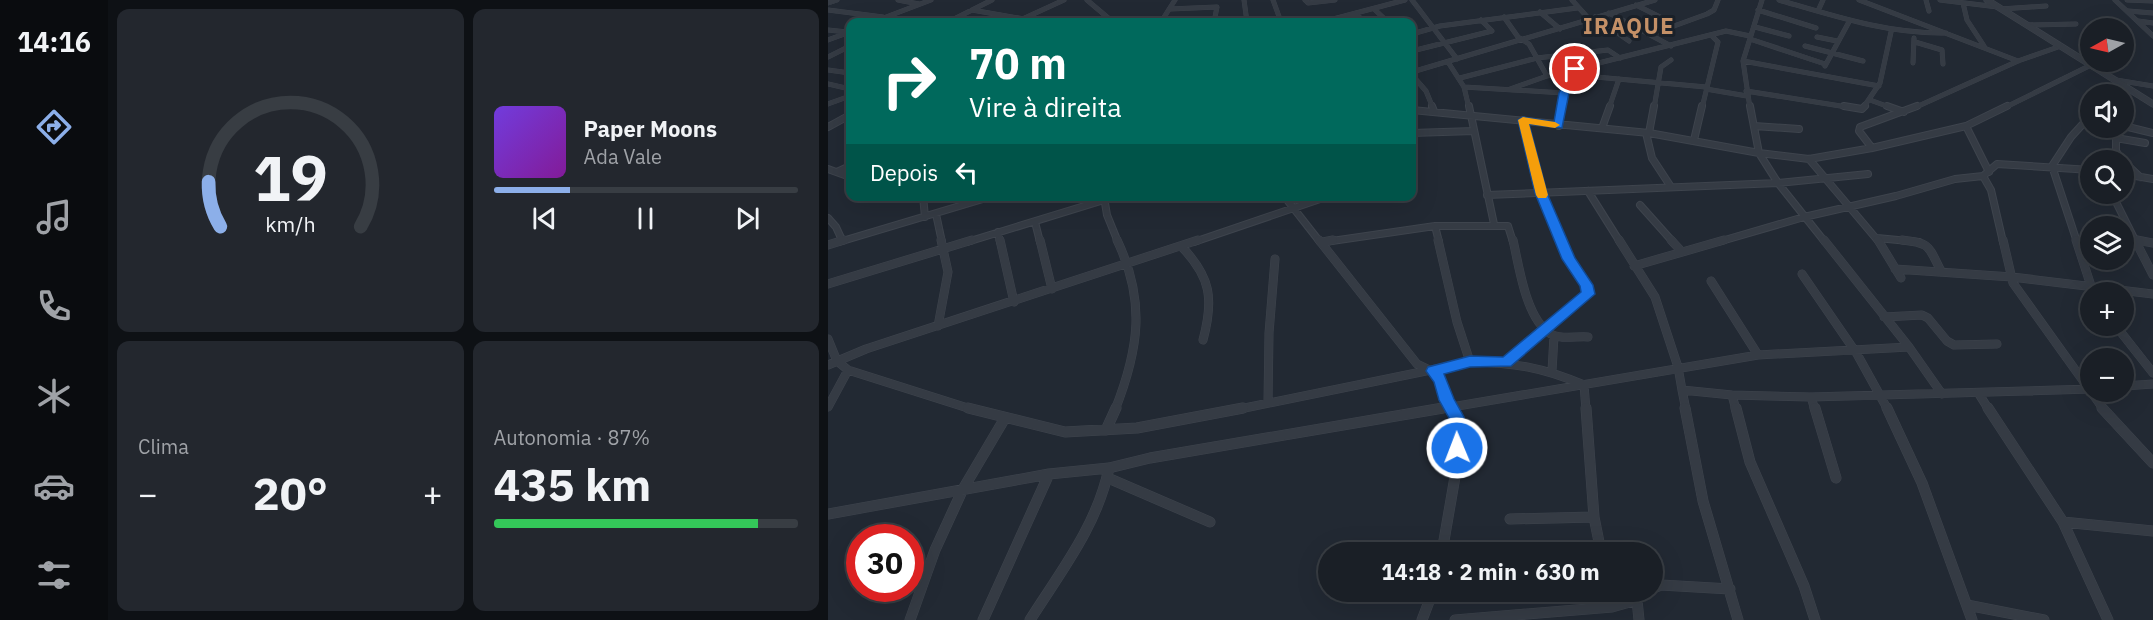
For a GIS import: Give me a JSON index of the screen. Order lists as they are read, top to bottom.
{
  "districts": ["IRAQUE"],
  "north": "left",
  "page": {
    "tabs": "14:16",
    "map_buttons": ["+", "−"],
    "turn": ["70 m", "Vire à direita"],
    "song": ["Paper Moons", "Ada Vale"],
    "then": "Depois",
    "tile": [
      "Clima",
      ["Autonomia · 87%", "435 km"]
    ],
    "heat": ["−", "20°", "+"],
    "limit": "30",
    "trip": "14:18 · 2 min · 630 m",
    "gauge": ["19", "km/h"]
  }
}
